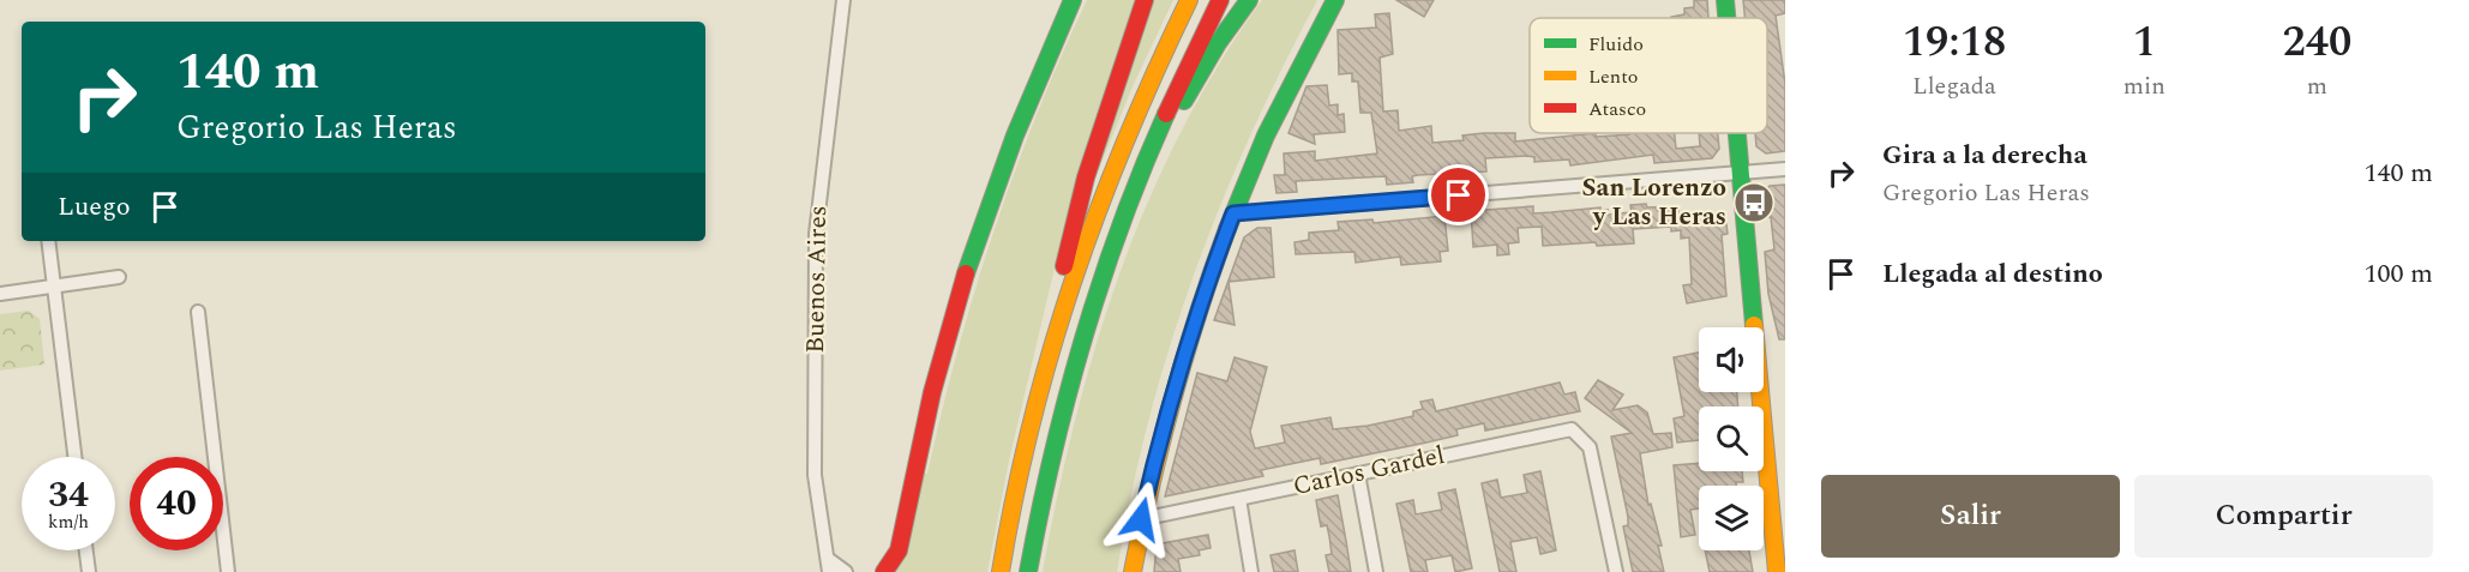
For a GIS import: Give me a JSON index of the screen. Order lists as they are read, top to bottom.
{
  "streets": {
    "street": ["Buenos Aires", "Carlos Gardel"]
  },
  "places": {
    "bus stop": ["San Lorenzo y Las Heras"]
  },
  "legend": ["Fluido", "Lento", "Atasco"],
  "page": {
    "eta": [
      "19:18",
      "Llegada",
      "1",
      "min",
      "240",
      "m"
    ],
    "turn": ["140 m", "Gregorio Las Heras"],
    "list": [
      {
        "name": "Gira a la derecha",
        "note": "Gregorio Las Heras",
        "value": "140 m"
      },
      {
        "name": "Llegada al destino",
        "value": "100 m"
      }
    ],
    "then": "Luego",
    "speed": "34 km/h",
    "limit": "40",
    "buttons": ["Salir", "Compartir"]
  }
}
